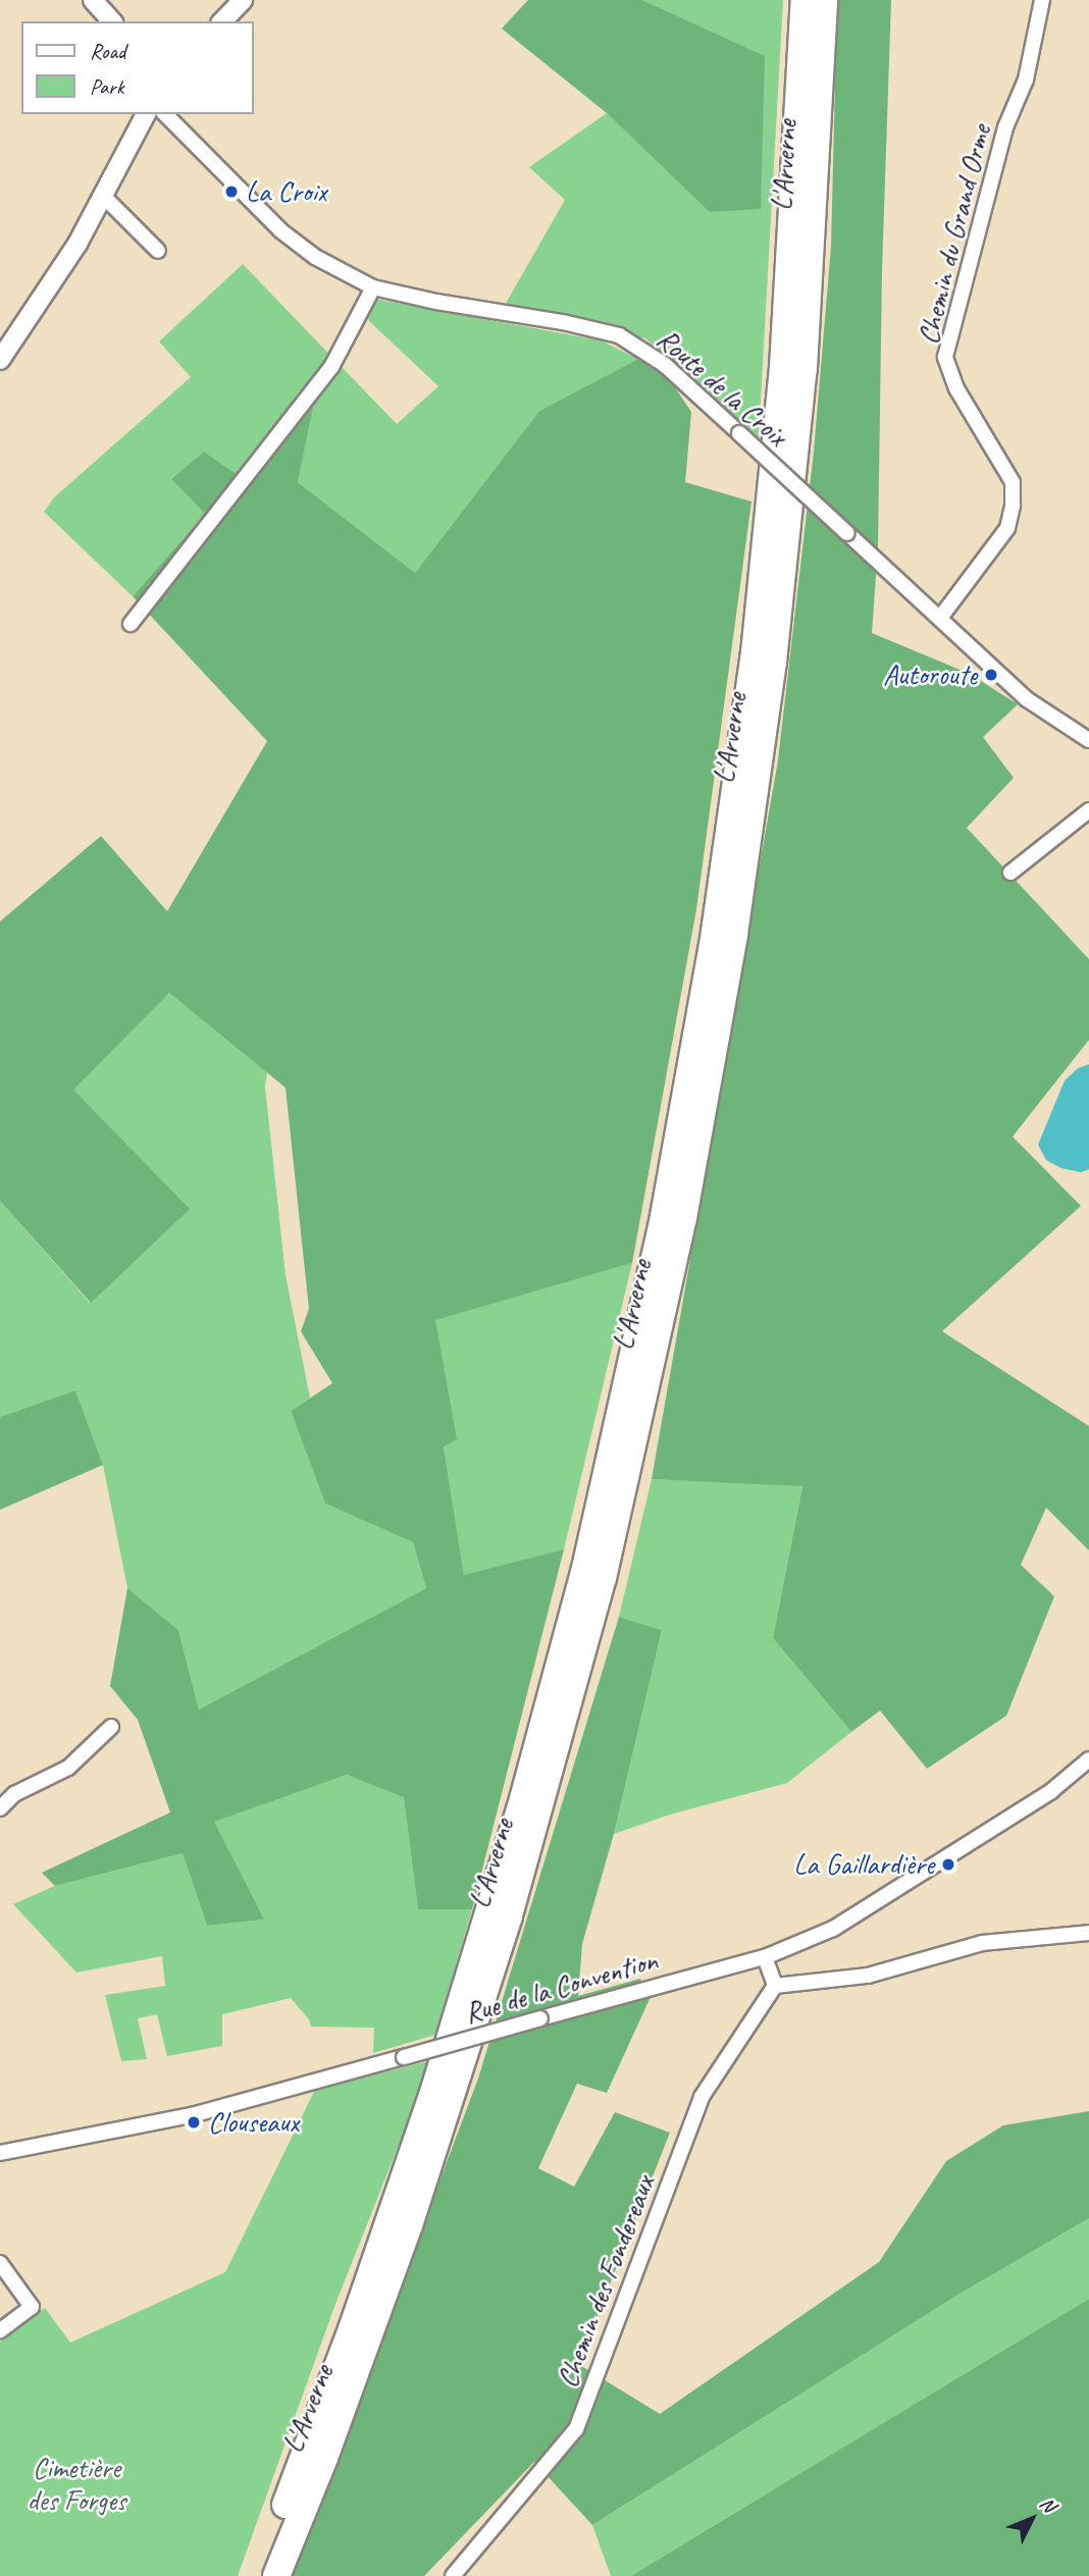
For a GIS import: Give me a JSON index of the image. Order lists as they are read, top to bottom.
{
  "streets": {
    "highway": ["L'Arverne"],
    "street": [
      "Chemin du Grand Orme",
      "Route de la Croix",
      "Rue de la Convention",
      "Chemin des Fondereaux"
    ]
  },
  "crossings": [
    ["Chemin du Grand Orme", "Route de la Croix"]
  ],
  "parks": ["Cimetière des Forges"],
  "places": [
    "La Croix",
    "Autoroute",
    "La Gaillardière",
    "Clouseaux"
  ],
  "legend": ["Road", "Park"],
  "north": "top right"
}
